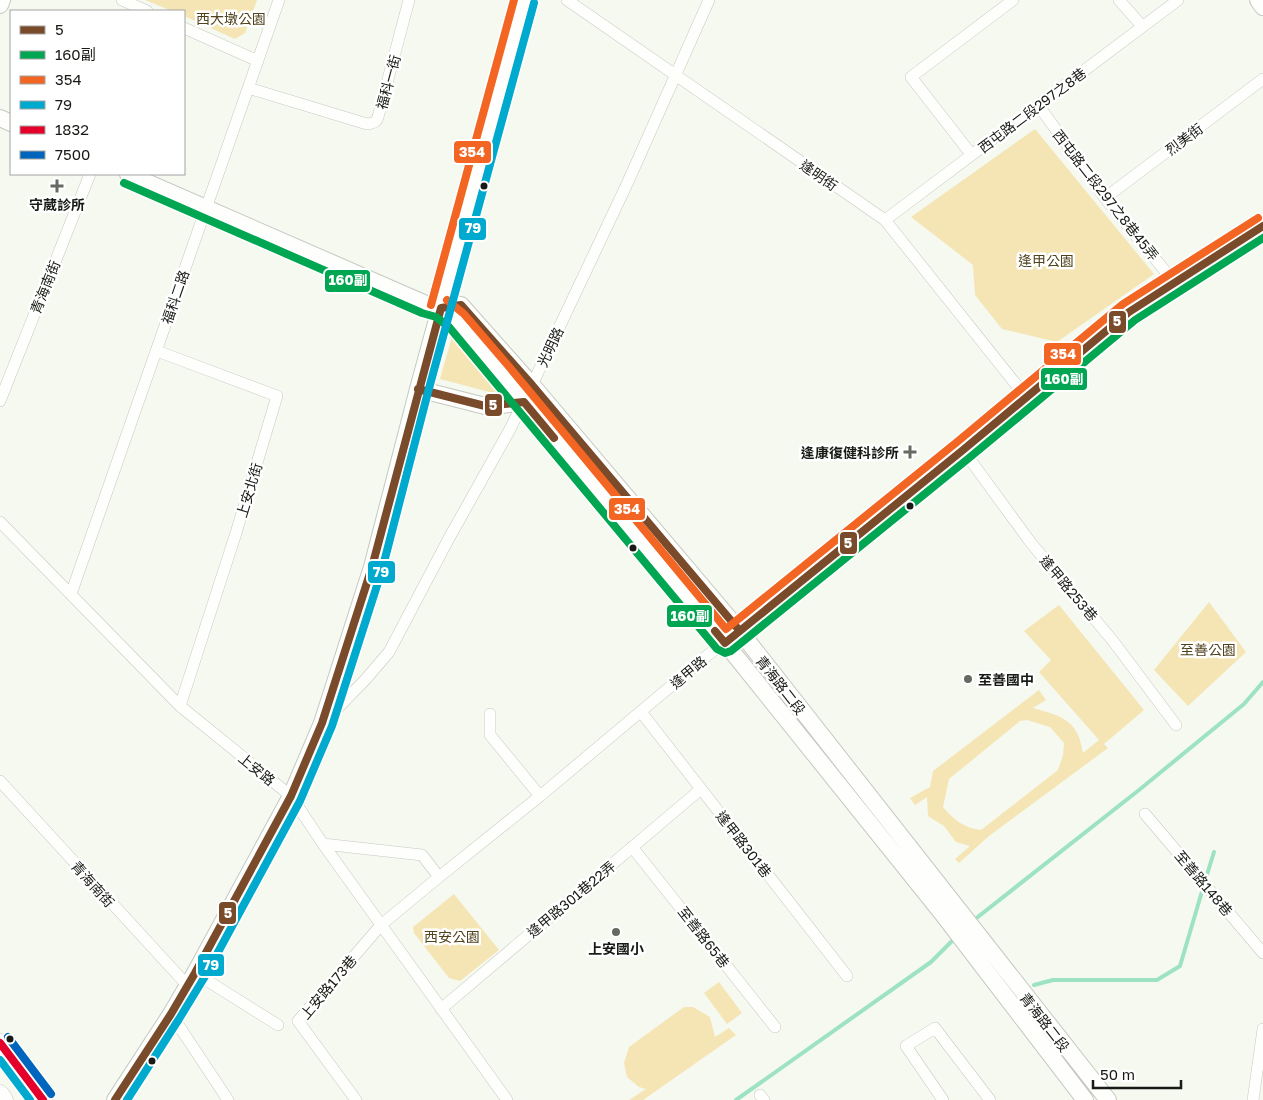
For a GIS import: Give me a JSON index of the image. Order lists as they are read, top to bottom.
{
  "streets": {
    "main road": ["青海路二段"],
    "street": [
      "福科一街",
      "西屯路二段297之8巷",
      "烈美街",
      "逢明街",
      "西屯路二段297之8巷45弄",
      "青海南街",
      "福科二路",
      "光明路",
      "上安北街",
      "逢甲路253巷",
      "逢甲路",
      "上安路",
      "逢甲路301巷",
      "至善路148巷",
      "逢甲路301巷22弄",
      "至善路65巷",
      "上安路173巷"
    ]
  },
  "crossings": [
    ["福科一街", "福科二路"],
    ["西屯路二段297之8巷", "逢明街"],
    ["西屯路二段297之8巷", "西屯路二段297之8巷45弄"],
    ["烈美街", "西屯路二段297之8巷45弄"],
    ["逢明街", "光明路"],
    ["逢明街", "逢甲路"],
    ["西屯路二段297之8巷45弄", "逢甲路"],
    ["福科二路", "上安北街"],
    ["福科二路", "青海路二段"],
    ["福科二路", "上安路"],
    ["光明路", "青海路二段"],
    ["上安北街", "上安路"],
    ["逢甲路253巷", "逢甲路"],
    ["逢甲路", "青海路二段"],
    ["逢甲路", "上安路"],
    ["逢甲路", "逢甲路301巷"],
    ["逢甲路", "上安路173巷"],
    ["上安路", "逢甲路301巷22弄"],
    ["上安路", "上安路173巷"],
    ["逢甲路301巷", "逢甲路301巷22弄"],
    ["逢甲路301巷22弄", "至善路65巷"]
  ],
  "parks": [
    "西大墩公園",
    "逢甲公園",
    "至善公園",
    "西安公園"
  ],
  "places": {
    "health": ["守葳診所", "逢康復健科診所"],
    "other": ["至善國中", "上安國小"]
  },
  "lines": [
    "transit line 354",
    "transit line 79",
    "transit line 160副",
    "transit line 5",
    "transit line 7500",
    "transit line 1832"
  ],
  "legend": [
    "5",
    "160副",
    "354",
    "79",
    "1832",
    "7500"
  ],
  "scale_bar": "50 m"
}
